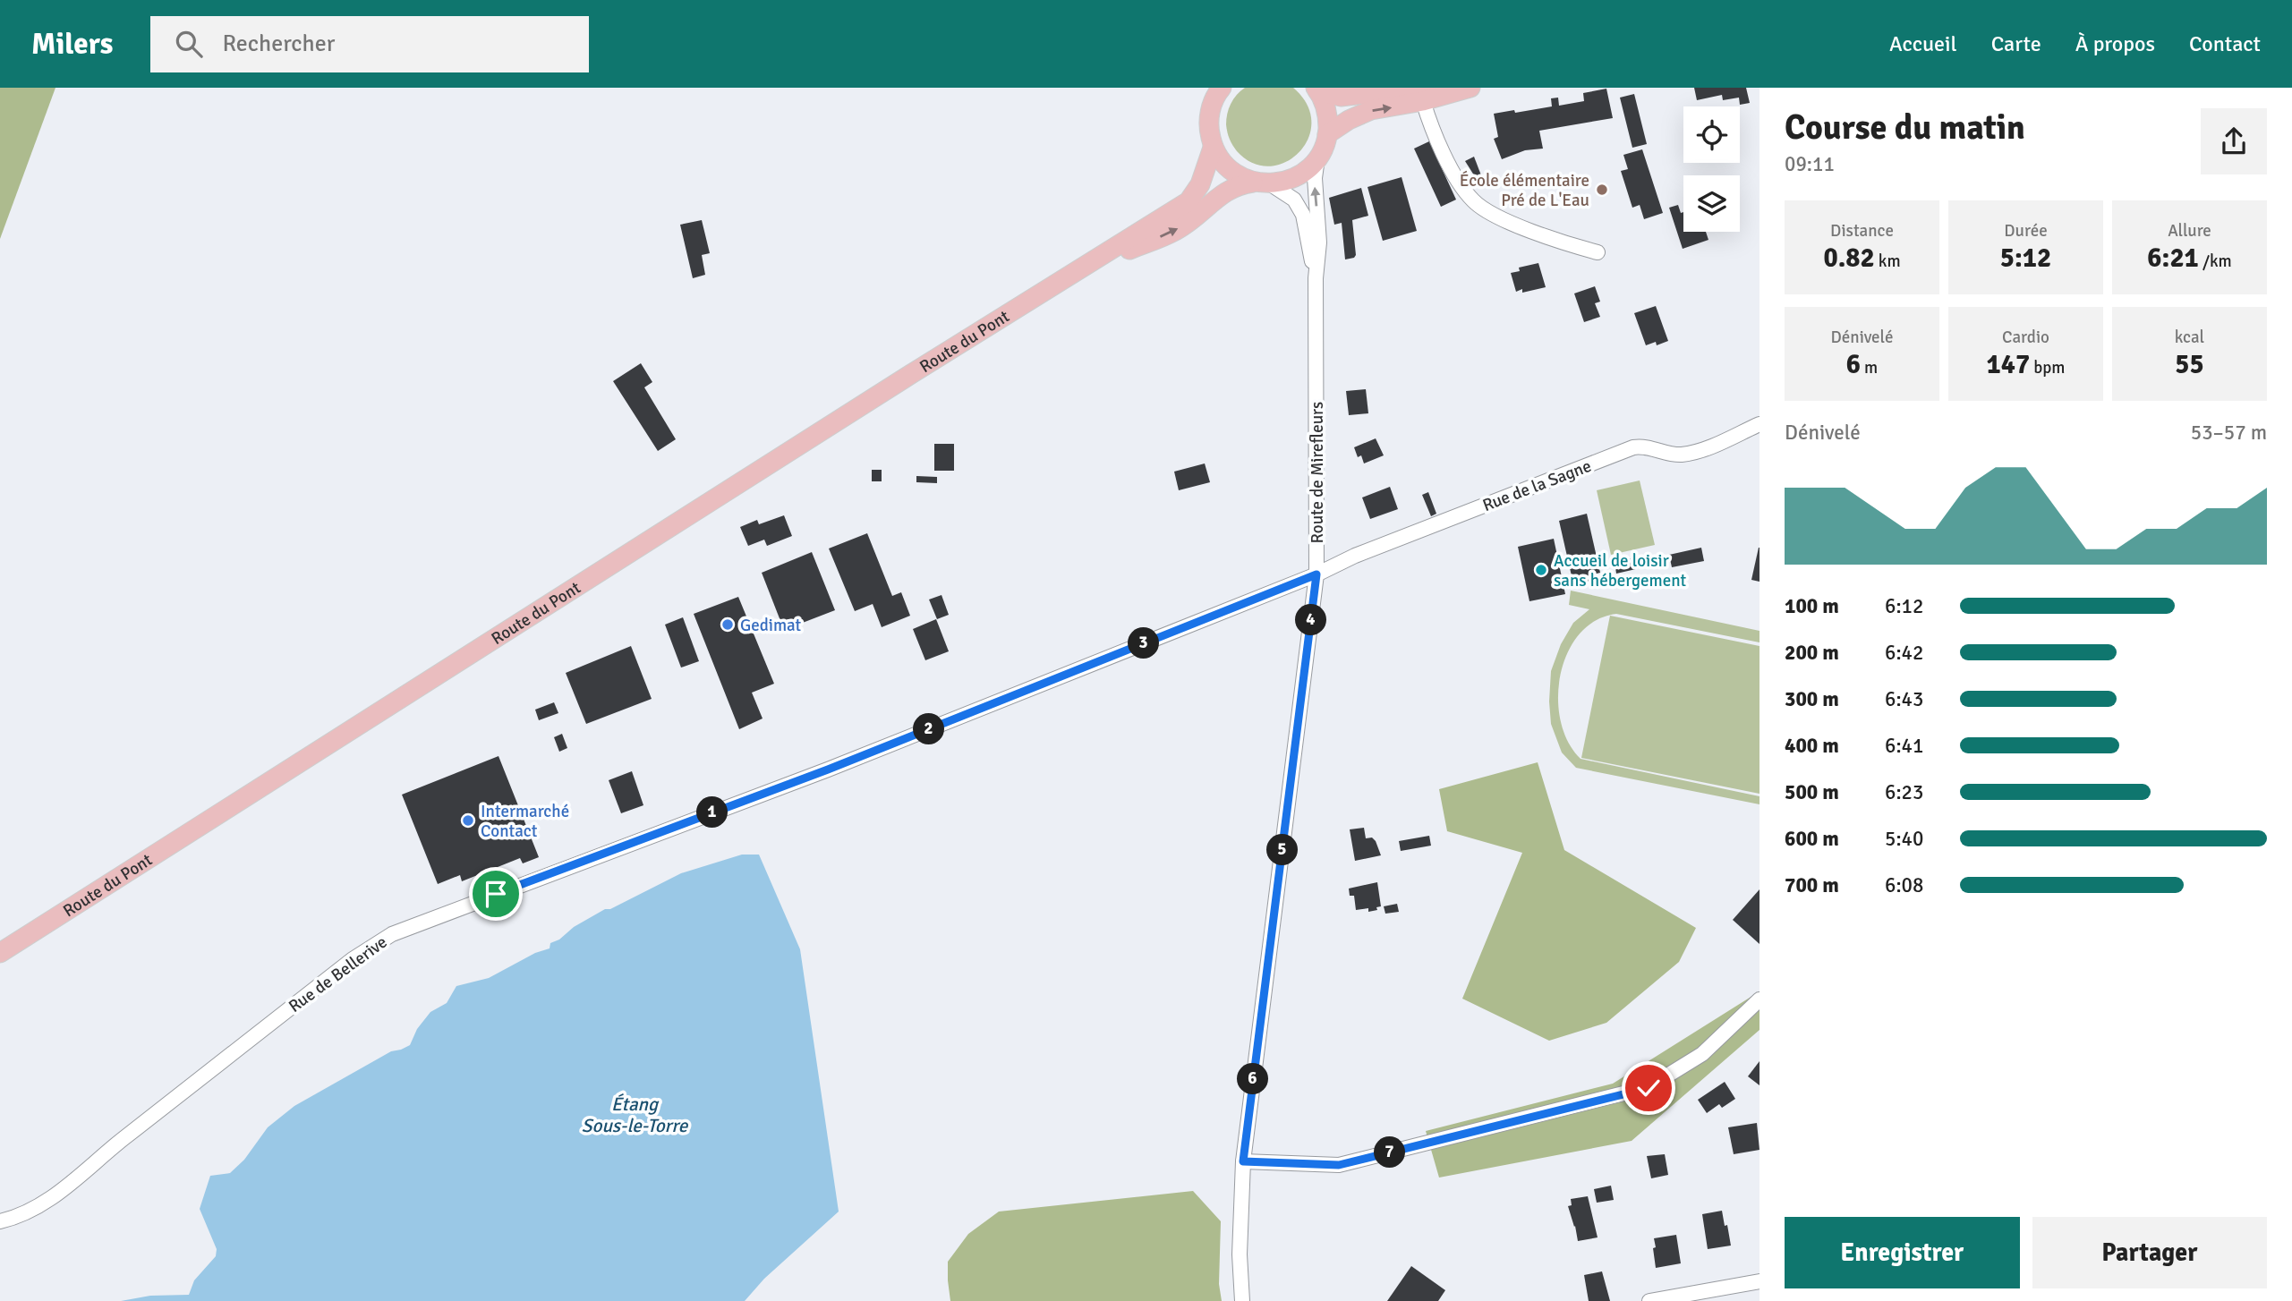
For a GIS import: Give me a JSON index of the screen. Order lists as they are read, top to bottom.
{
  "streets": {
    "main road": ["Route du Pont"],
    "street": ["Route de Mirefleurs", "Rue de la Sagne", "Rue de Bellerive"]
  },
  "crossings": [
    ["Route du Pont", "Route de Mirefleurs"],
    ["Route de Mirefleurs", "Rue de la Sagne"],
    ["Route de Mirefleurs", "Rue de Bellerive"],
    ["Rue de la Sagne", "Rue de Bellerive"]
  ],
  "water": ["Étang Sous-le-Torre"],
  "places": [
    "École élémentaire Pré de L'Eau",
    "Accueil de loisir sans hébergement",
    "Gedimat",
    "Intermarché Contact"
  ],
  "page": {
    "header": "Milers",
    "search": "Rechercher",
    "nav": [
      "Accueil",
      "Carte",
      "À propos",
      "Contact"
    ],
    "heading": ["Course du matin", "09:11"],
    "stats": [
      ["Distance", "0.82 km"],
      ["Durée", "5:12"],
      ["Allure", "6:21 /km"],
      ["Dénivelé", "6 m"],
      ["Cardio", "147 bpm"],
      ["kcal", "55"]
    ],
    "chart": ["Dénivelé", "53–57 m"],
    "list": [
      {
        "name": "100 m",
        "note": "6:12"
      },
      {
        "name": "200 m",
        "note": "6:42"
      },
      {
        "name": "300 m",
        "note": "6:43"
      },
      {
        "name": "400 m",
        "note": "6:41"
      },
      {
        "name": "500 m",
        "note": "6:23"
      },
      {
        "name": "600 m",
        "note": "5:40"
      },
      {
        "name": "700 m",
        "note": "6:08"
      }
    ],
    "pins": [
      "4",
      "3",
      "2",
      "1",
      "5",
      "6",
      "7"
    ],
    "buttons": ["Enregistrer", "Partager"]
  }
}
